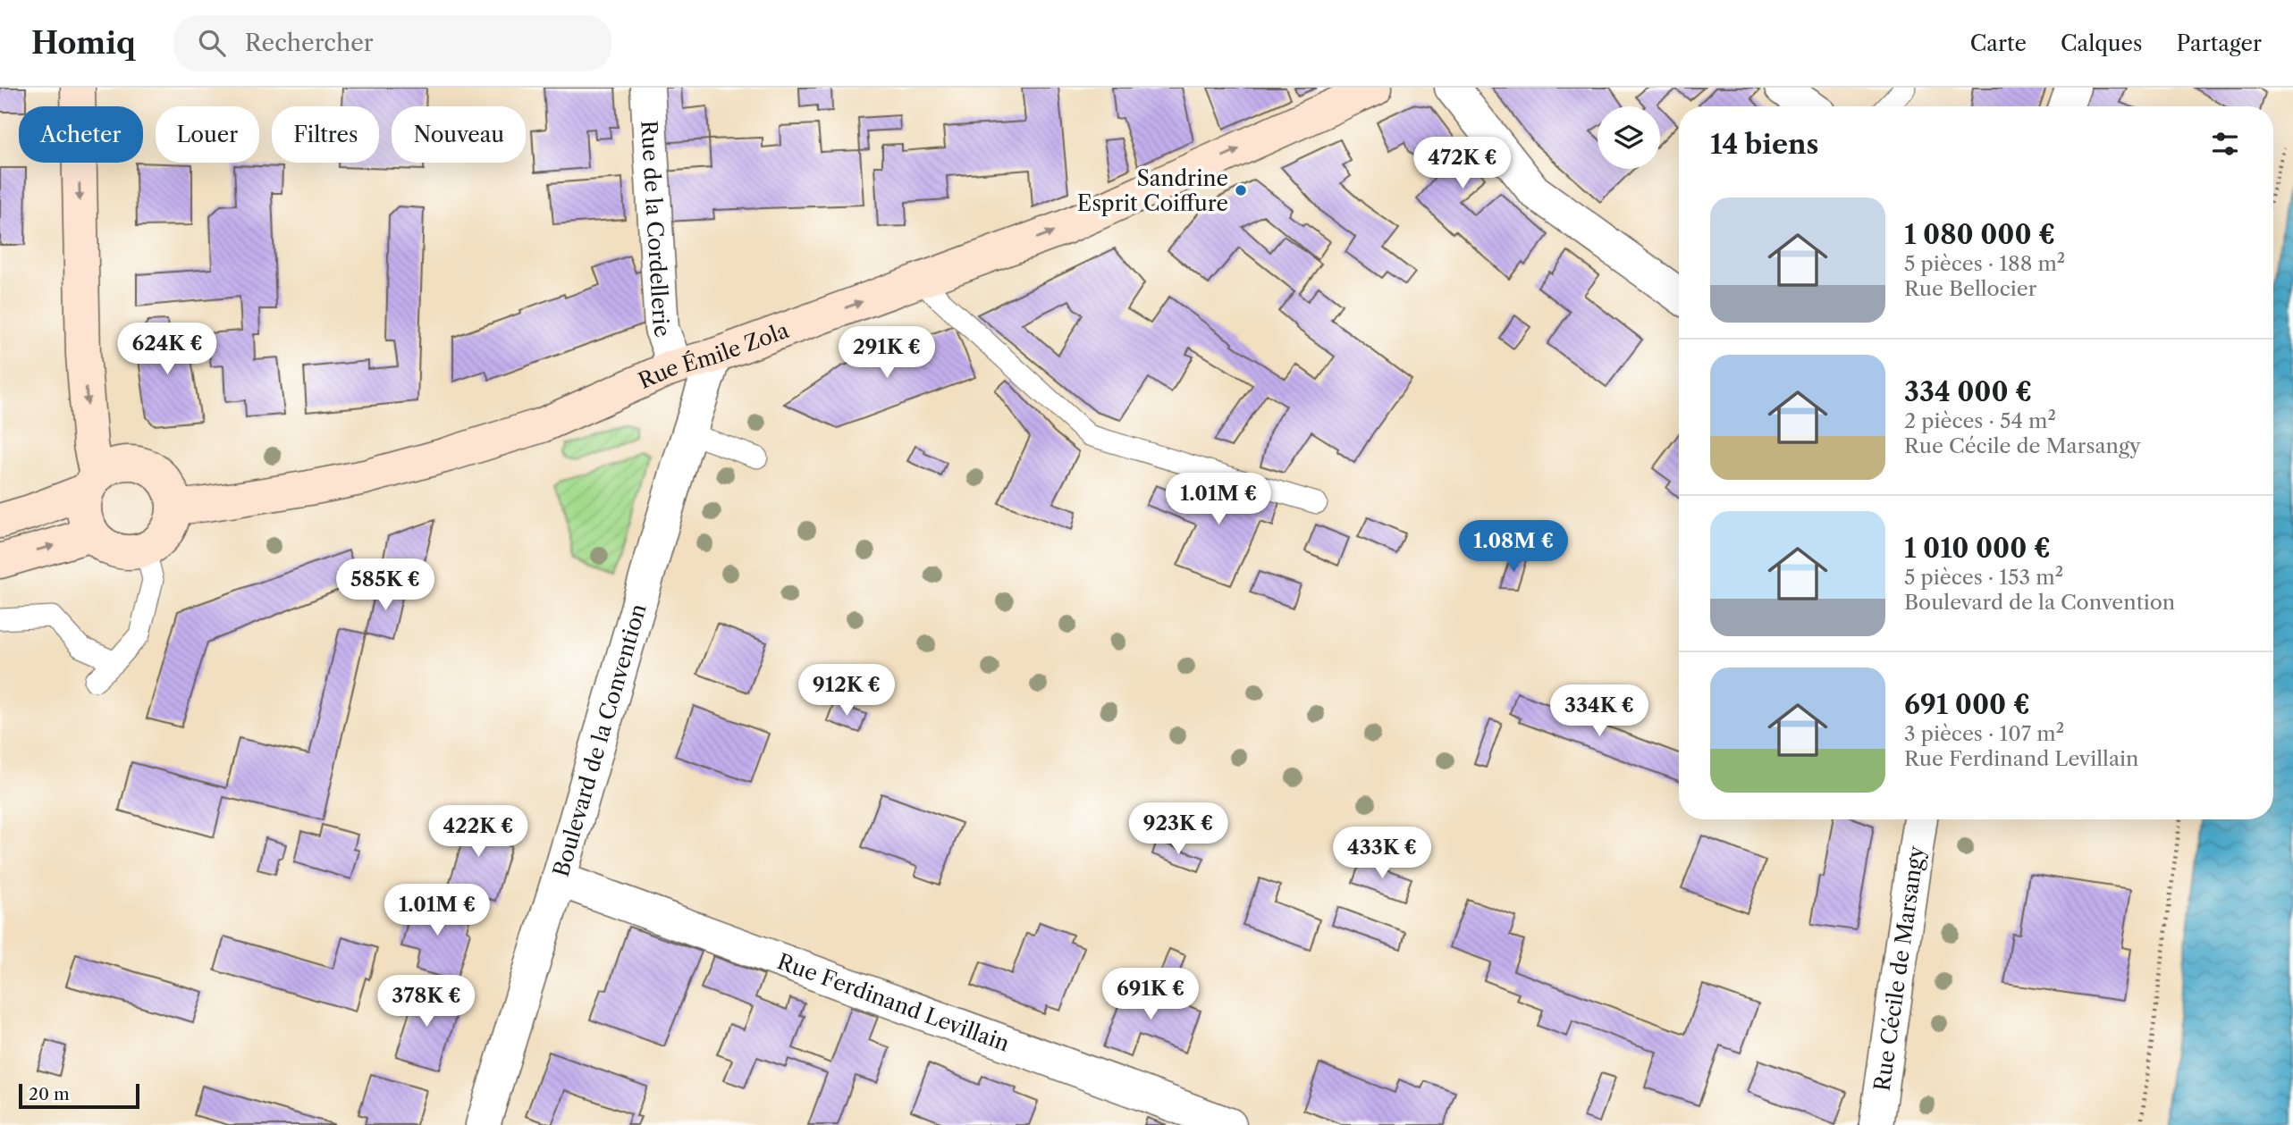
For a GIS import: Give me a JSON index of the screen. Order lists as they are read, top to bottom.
{
  "streets": {
    "main road": ["Rue Émile Zola"],
    "street": [
      "Rue de la Cordellerie",
      "Boulevard de la Convention",
      "Rue Cécile de Marsangy",
      "Rue Ferdinand Levillain"
    ]
  },
  "crossings": [
    ["Rue de la Cordellerie", "Rue Émile Zola"],
    ["Rue Émile Zola", "Boulevard de la Convention"],
    ["Boulevard de la Convention", "Rue Ferdinand Levillain"]
  ],
  "one_way": ["Rue Émile Zola"],
  "places": ["Sandrine Esprit Coiffure"],
  "scale_bar": "20 m",
  "page": {
    "header": "Homiq",
    "search": "Rechercher",
    "nav": ["Carte", "Calques", "Partager"],
    "chip": [
      "Acheter",
      "Louer",
      "Filtres",
      "Nouveau"
    ],
    "heading": "14 biens",
    "price": [
      "472K €",
      "624K €",
      "291K €",
      "1.01M €",
      "1.08M €",
      "585K €",
      "912K €",
      "334K €",
      "923K €",
      "422K €",
      "433K €",
      "1.01M €",
      "691K €",
      "378K €"
    ],
    "list": [
      {
        "name": "1 080 000 €",
        "note": "5 pièces · 188 m² · Rue Bellocier"
      },
      {
        "name": "334 000 €",
        "note": "2 pièces · 54 m² · Rue Cécile de Marsangy"
      },
      {
        "name": "1 010 000 €",
        "note": "5 pièces · 153 m² · Boulevard de la Convention"
      },
      {
        "name": "691 000 €",
        "note": "3 pièces · 107 m² · Rue Ferdinand Levillain"
      }
    ],
    "scale": "20 m"
  }
}
